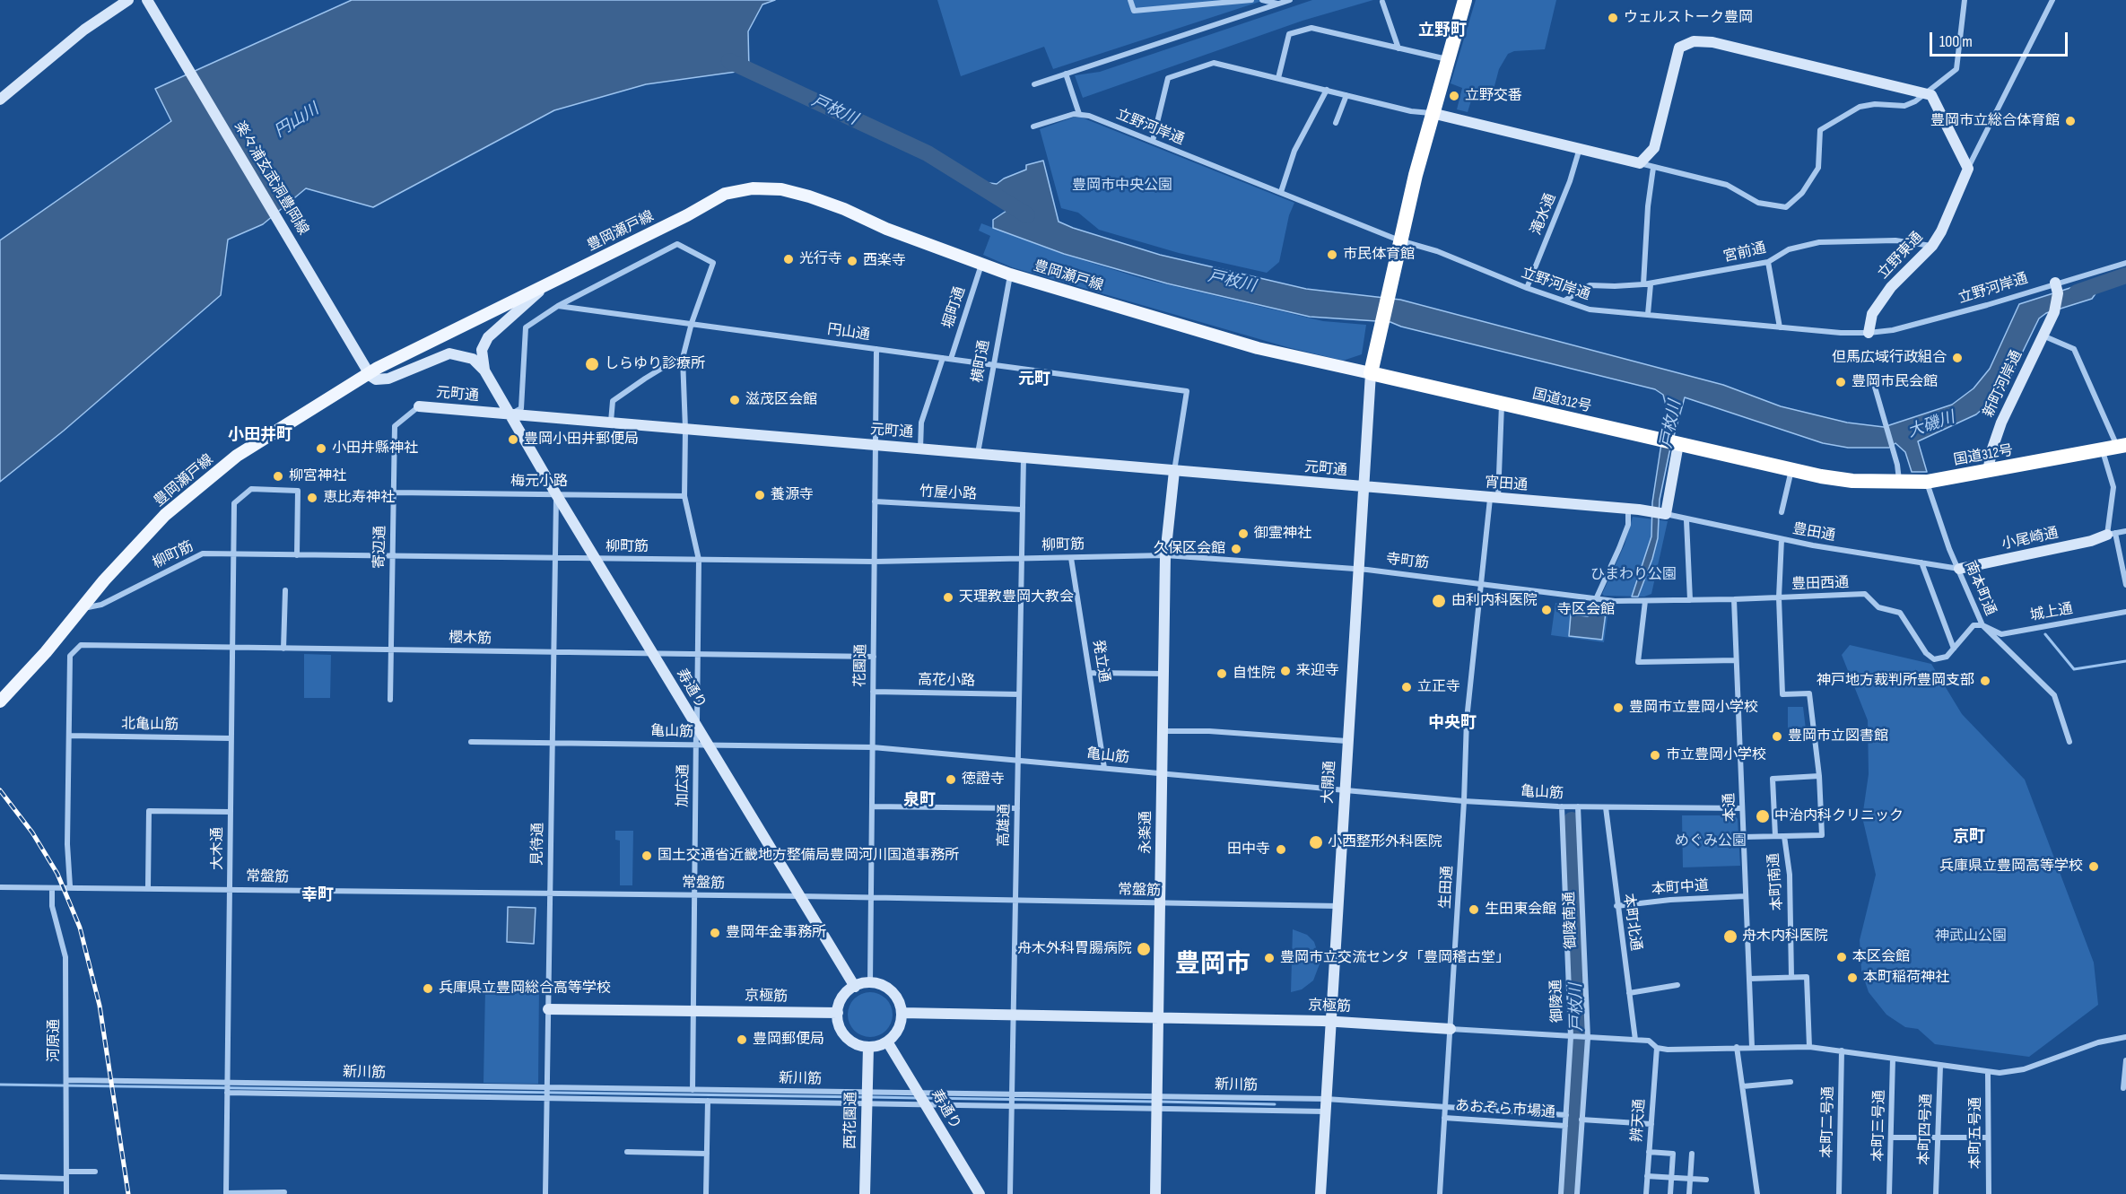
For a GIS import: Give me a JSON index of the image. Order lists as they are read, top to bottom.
{
  "streets": {
    "highway": ["国道312号"],
    "main road": ["豊岡瀬戸線"],
    "street": [
      "立野河岸通",
      "楽々浦玄武洞豊岡線",
      "滝水通",
      "宮前通",
      "立野東通",
      "堀町通",
      "円山通",
      "横町通",
      "新町河岸通",
      "元町通",
      "梅元小路",
      "宵田通",
      "竹屋小路",
      "豊田通",
      "小尾崎通",
      "柳町筋",
      "寄辺通",
      "寺町筋",
      "豊田西通",
      "南本町通",
      "城上通",
      "櫻木筋",
      "発立通",
      "花園通",
      "高花小路",
      "寿通り",
      "北亀山筋",
      "亀山筋",
      "大開通",
      "加広通",
      "本通",
      "高雄通",
      "永楽通",
      "見待通",
      "大木通",
      "常盤筋",
      "本町南通",
      "生田通",
      "本町中道",
      "御陵南通",
      "本町北通",
      "京極筋",
      "御陵通",
      "河原通",
      "新川筋",
      "あおぞら市場通",
      "西花園通",
      "辨天通",
      "本町二号通",
      "本町三号通",
      "本町四号通",
      "本町五号通"
    ]
  },
  "crossings": [
    ["立野河岸通", "滝水通"],
    ["立野河岸通", "宮前通"],
    ["立野河岸通", "立野東通"],
    ["立野河岸通", "新町河岸通"],
    ["楽々浦玄武洞豊岡線", "豊岡瀬戸線"],
    ["豊岡瀬戸線", "堀町通"],
    ["豊岡瀬戸線", "横町通"],
    ["豊岡瀬戸線", "国道312号"],
    ["豊岡瀬戸線", "柳町筋"],
    ["豊岡瀬戸線", "大開通"],
    ["宮前通", "立野東通"],
    ["堀町通", "円山通"],
    ["円山通", "横町通"],
    ["円山通", "元町通"],
    ["円山通", "花園通"],
    ["円山通", "永楽通"],
    ["横町通", "元町通"],
    ["新町河岸通", "国道312号"],
    ["元町通", "宵田通"],
    ["元町通", "寄辺通"],
    ["元町通", "花園通"],
    ["元町通", "寿通り"],
    ["元町通", "大開通"],
    ["元町通", "高雄通"],
    ["元町通", "永楽通"],
    ["国道312号", "南本町通"],
    ["国道312号", "大開通"],
    ["国道312号", "生田通"],
    ["梅元小路", "寄辺通"],
    ["梅元小路", "寿通り"],
    ["梅元小路", "見待通"],
    ["宵田通", "豊田通"],
    ["宵田通", "大開通"],
    ["宵田通", "生田通"],
    ["竹屋小路", "花園通"],
    ["竹屋小路", "高雄通"],
    ["豊田通", "小尾崎通"],
    ["豊田通", "南本町通"],
    ["豊田通", "本町南通"],
    ["小尾崎通", "南本町通"],
    ["柳町筋", "寄辺通"],
    ["柳町筋", "寺町筋"],
    ["柳町筋", "発立通"],
    ["柳町筋", "花園通"],
    ["柳町筋", "寿通り"],
    ["柳町筋", "高雄通"],
    ["柳町筋", "永楽通"],
    ["柳町筋", "見待通"],
    ["柳町筋", "大木通"],
    ["寄辺通", "櫻木筋"],
    ["寺町筋", "豊田西通"],
    ["寺町筋", "大開通"],
    ["寺町筋", "永楽通"],
    ["寺町筋", "生田通"],
    ["豊田西通", "南本町通"],
    ["豊田西通", "城上通"],
    ["豊田西通", "本通"],
    ["豊田西通", "本町南通"],
    ["南本町通", "城上通"],
    ["櫻木筋", "花園通"],
    ["櫻木筋", "寿通り"],
    ["櫻木筋", "北亀山筋"],
    ["櫻木筋", "見待通"],
    ["櫻木筋", "大木通"],
    ["発立通", "亀山筋"],
    ["花園通", "高花小路"],
    ["花園通", "寿通り"],
    ["花園通", "亀山筋"],
    ["花園通", "常盤筋"],
    ["花園通", "京極筋"],
    ["花園通", "西花園通"],
    ["高花小路", "高雄通"],
    ["寿通り", "亀山筋"],
    ["寿通り", "加広通"],
    ["寿通り", "見待通"],
    ["寿通り", "常盤筋"],
    ["寿通り", "京極筋"],
    ["寿通り", "新川筋"],
    ["寿通り", "西花園通"],
    ["北亀山筋", "大木通"],
    ["亀山筋", "大開通"],
    ["亀山筋", "加広通"],
    ["亀山筋", "本通"],
    ["亀山筋", "高雄通"],
    ["亀山筋", "永楽通"],
    ["亀山筋", "見待通"],
    ["亀山筋", "生田通"],
    ["亀山筋", "御陵南通"],
    ["亀山筋", "本町北通"],
    ["亀山筋", "御陵通"],
    ["大開通", "常盤筋"],
    ["大開通", "京極筋"],
    ["大開通", "新川筋"],
    ["加広通", "常盤筋"],
    ["加広通", "京極筋"],
    ["加広通", "新川筋"],
    ["本通", "本町中道"],
    ["本通", "京極筋"],
    ["高雄通", "常盤筋"],
    ["高雄通", "京極筋"],
    ["高雄通", "新川筋"],
    ["永楽通", "常盤筋"],
    ["永楽通", "京極筋"],
    ["永楽通", "新川筋"],
    ["見待通", "常盤筋"],
    ["見待通", "京極筋"],
    ["見待通", "新川筋"],
    ["大木通", "常盤筋"],
    ["大木通", "新川筋"],
    ["常盤筋", "河原通"],
    ["生田通", "京極筋"],
    ["生田通", "新川筋"],
    ["生田通", "あおぞら市場通"],
    ["本町中道", "本町北通"],
    ["御陵南通", "京極筋"],
    ["本町北通", "京極筋"],
    ["京極筋", "御陵通"],
    ["京極筋", "西花園通"],
    ["京極筋", "辨天通"],
    ["京極筋", "本町二号通"],
    ["京極筋", "本町三号通"],
    ["京極筋", "本町四号通"],
    ["京極筋", "本町五号通"],
    ["御陵通", "新川筋"],
    ["御陵通", "あおぞら市場通"],
    ["河原通", "新川筋"],
    ["新川筋", "西花園通"]
  ],
  "districts": [
    "立野町",
    "元町",
    "小田井町",
    "中央町",
    "泉町",
    "京町",
    "幸町",
    "豊岡市"
  ],
  "water": ["戸枚川", "円山川", "大磯川"],
  "parks": [
    "豊岡市中央公園",
    "ひまわり公園",
    "めぐみ公園",
    "神武山公園"
  ],
  "places": [
    "ウェルストーク豊岡",
    "立野交番",
    "豊岡市立総合体育館",
    "市民体育館",
    "光行寺",
    "西楽寺",
    "但馬広域行政組合",
    "しらゆり診療所",
    "豊岡市民会館",
    "滋茂区会館",
    "豊岡小田井郵便局",
    "小田井縣神社",
    "柳宮神社",
    "養源寺",
    "恵比寿神社",
    "御霊神社",
    "久保区会館",
    "天理教豊岡大教会",
    "由利内科医院",
    "寺区会館",
    "来迎寺",
    "自性院",
    "神戸地方裁判所豊岡支部",
    "立正寺",
    "豊岡市立豊岡小学校",
    "豊岡市立図書館",
    "市立豊岡小学校",
    "徳證寺",
    "中治内科クリニック",
    "小西整形外科医院",
    "田中寺",
    "国土交通省近畿地方整備局豊岡河川国道事務所",
    "兵庫県立豊岡高等学校",
    "生田東会館",
    "豊岡年金事務所",
    "舟木内科医院",
    "舟木外科胃腸病院",
    "本区会館",
    "豊岡市立交流センタ「豊岡稽古堂」",
    "本町稲荷神社",
    "兵庫県立豊岡総合高等学校",
    "豊岡郵便局"
  ],
  "scale_bar": "100 m"
}
